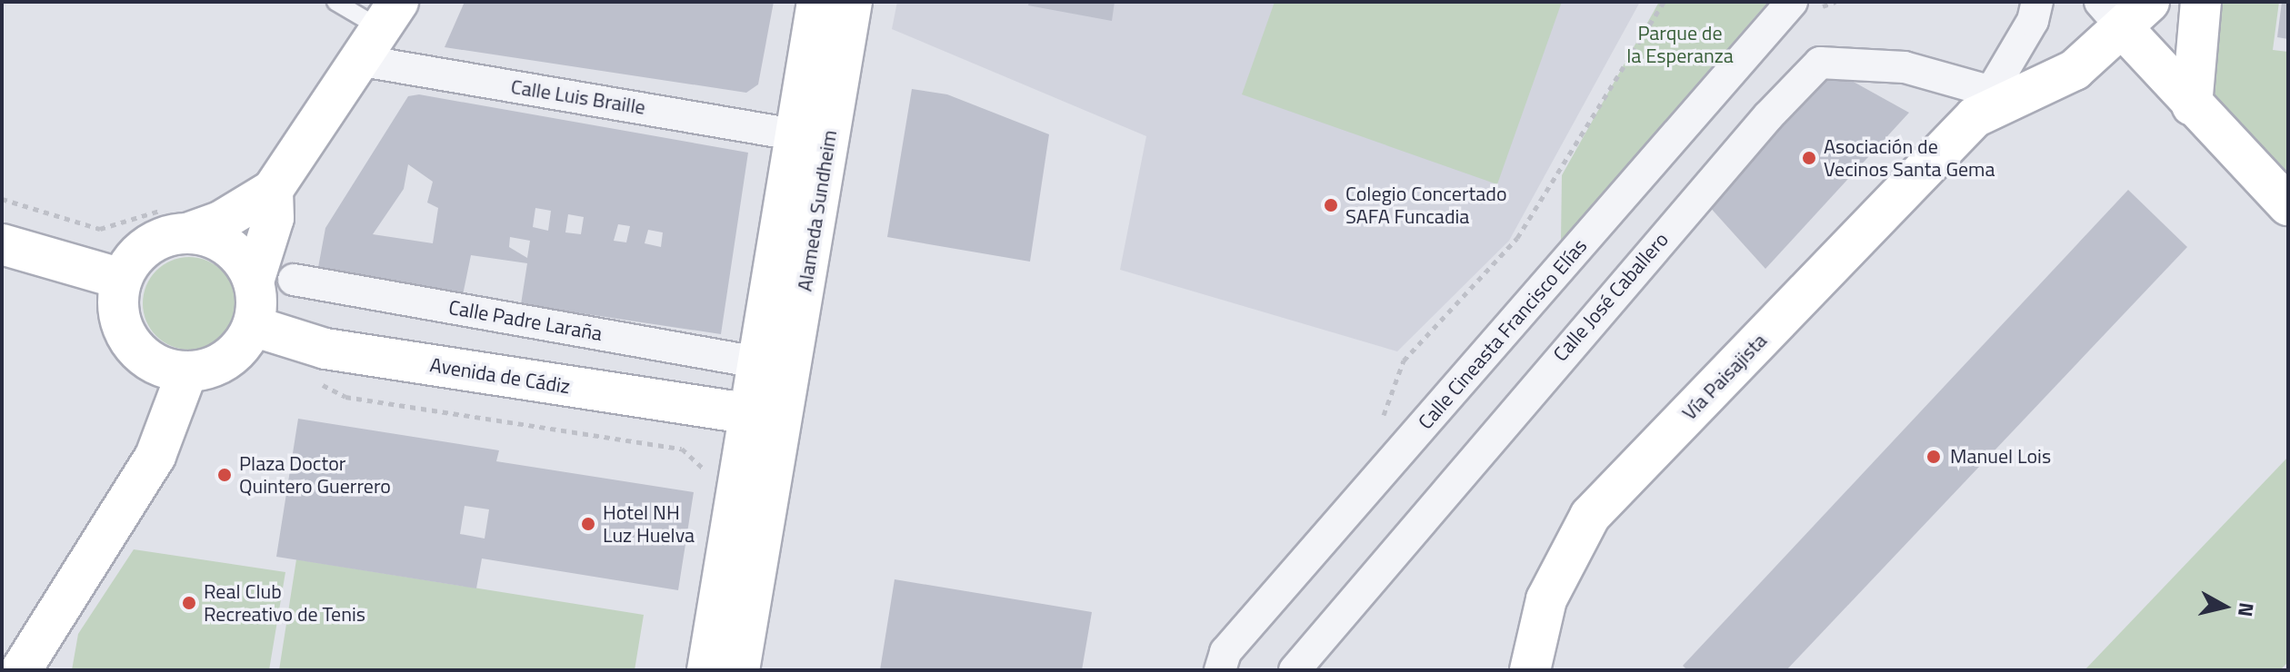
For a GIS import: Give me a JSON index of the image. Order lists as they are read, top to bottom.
{
  "streets": {
    "street": [
      "Calle Luis Braille",
      "Alameda Sundheim",
      "Calle José Caballero",
      "Calle Padre Laraña",
      "Calle Cineasta Francisco Elías",
      "Avenida de Cádiz",
      "Vía Paisajista"
    ]
  },
  "crossings": [
    ["Calle Luis Braille", "Alameda Sundheim"],
    ["Alameda Sundheim", "Calle Padre Laraña"],
    ["Alameda Sundheim", "Avenida de Cádiz"],
    ["Calle José Caballero", "Vía Paisajista"]
  ],
  "parks": ["Parque de la Esperanza"],
  "places": [
    "Asociación de Vecinos Santa Gema",
    "Colegio Concertado SAFA Funcadia",
    "Manuel Lois",
    "Plaza Doctor Quintero Guerrero",
    "Hotel NH Luz Huelva",
    "Real Club Recreativo de Tenis"
  ],
  "north": "right"
}
